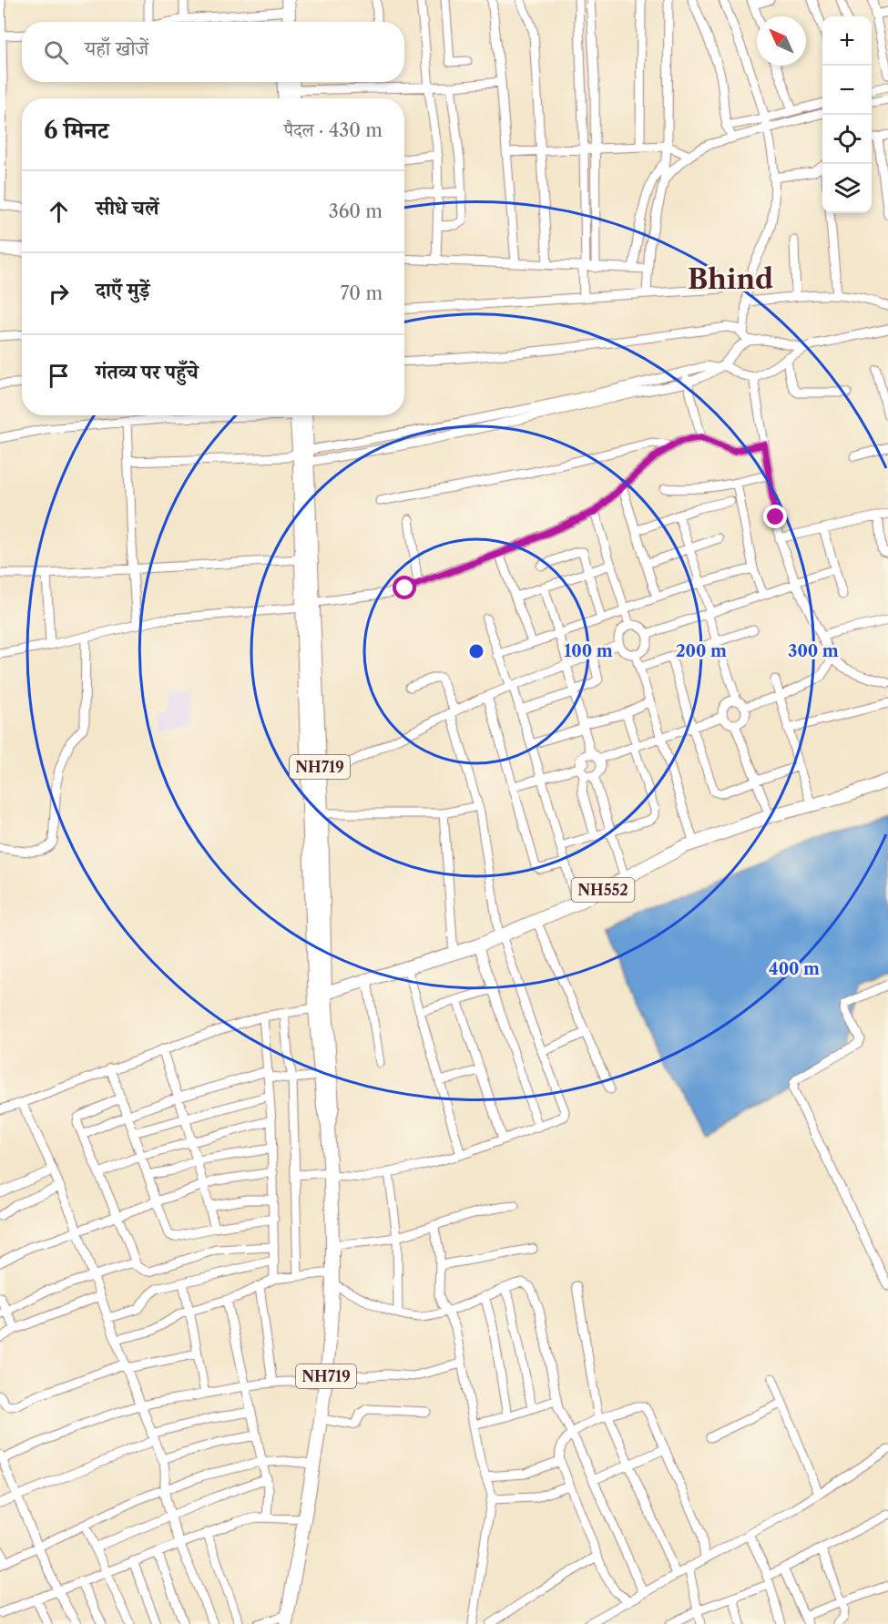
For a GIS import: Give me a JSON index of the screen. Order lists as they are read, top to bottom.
{
  "streets": {
    "highway": ["NH719", "NH552"]
  },
  "crossings": [
    ["NH719", "NH552"]
  ],
  "districts": ["Bhind"],
  "north": "top left",
  "page": {
    "map_buttons": ["+", "−"],
    "search": "यहाँ खोजें",
    "heading": ["6 मिनट", "पैदल · 430 m"],
    "list": [
      ["सीधे चलें", "360 m"],
      ["दाएँ मुड़ें", "70 m"],
      "गंतव्य पर पहुँचे"
    ]
  },
  "rings": [
    "100 m",
    "200 m",
    "300 m",
    "400 m"
  ]
}
